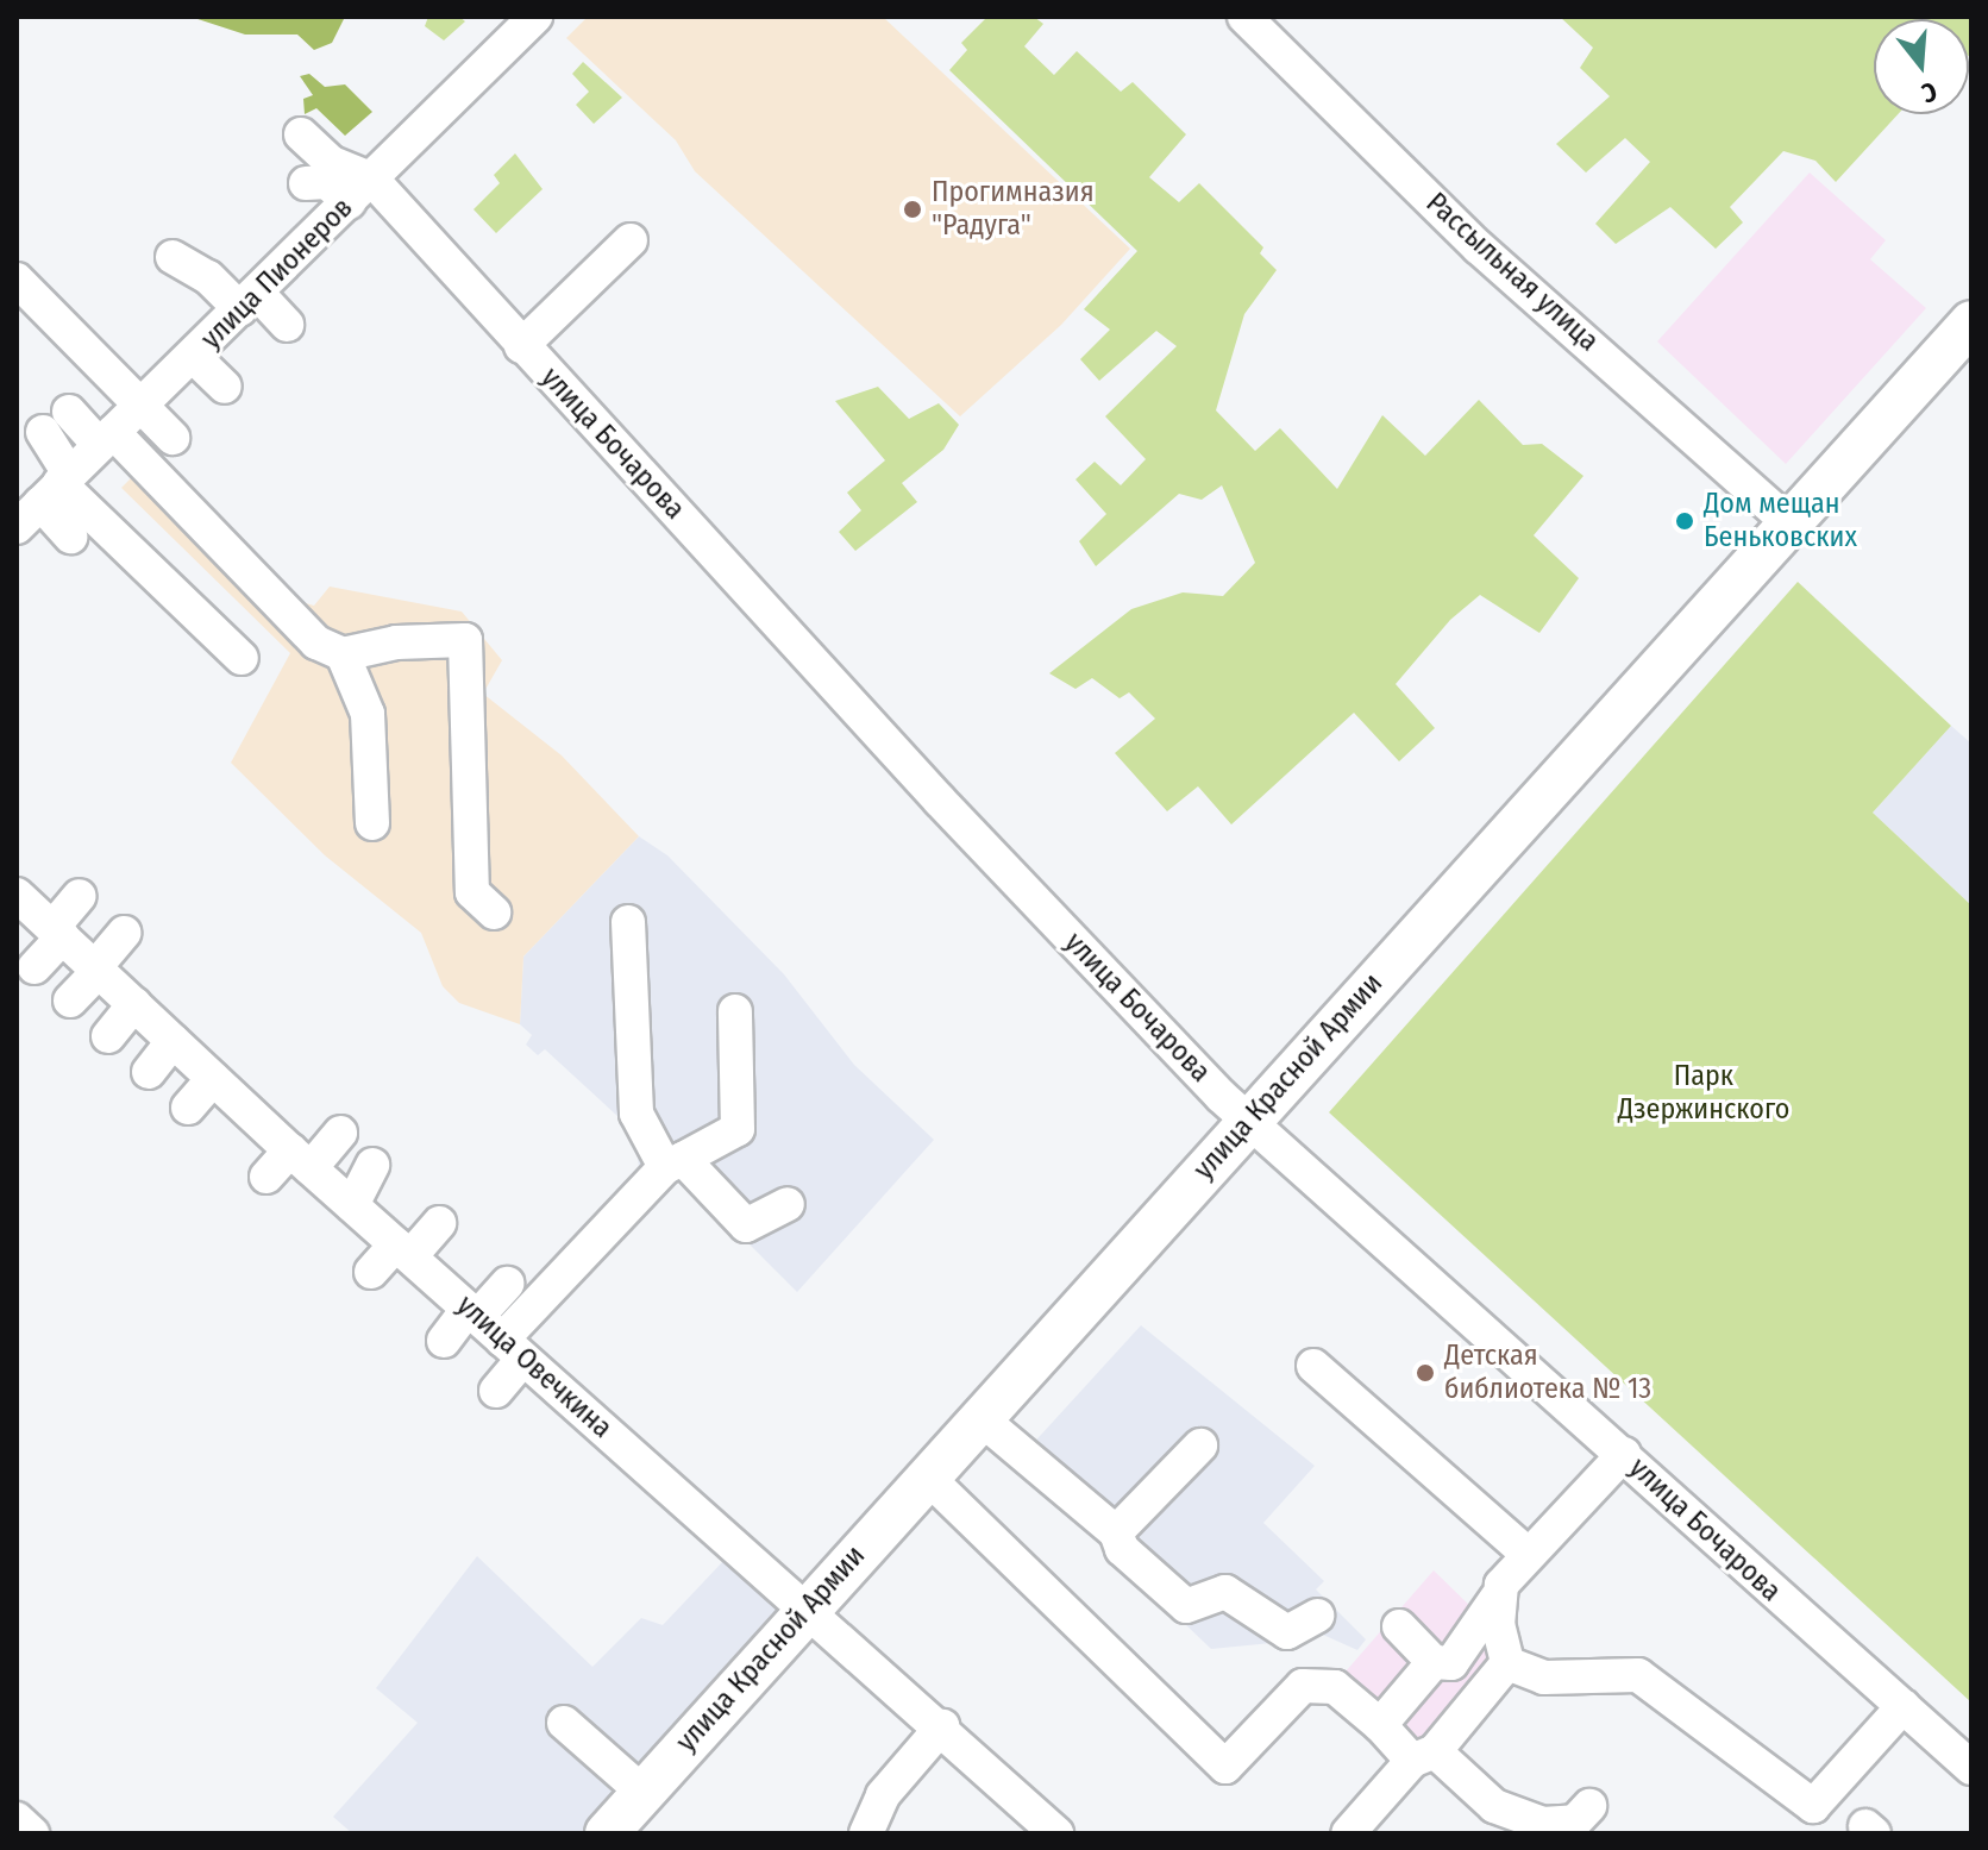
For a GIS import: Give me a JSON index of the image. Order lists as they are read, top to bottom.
{
  "streets": {
    "main road": ["улица Красной Армии"],
    "street": [
      "Рассыльная улица",
      "улица Пионеров",
      "улица Бочарова",
      "улица Овечкина"
    ]
  },
  "crossings": [
    ["Рассыльная улица", "улица Красной Армии"],
    ["улица Пионеров", "улица Бочарова"],
    ["улица Бочарова", "улица Красной Армии"],
    ["улица Красной Армии", "улица Овечкина"]
  ],
  "parks": ["Парк Дзержинского"],
  "places": ["Прогимназия \"Радуга\"", "Дом мещан Беньковских", "Детская библиотека № 13"],
  "north": "bottom"
}
